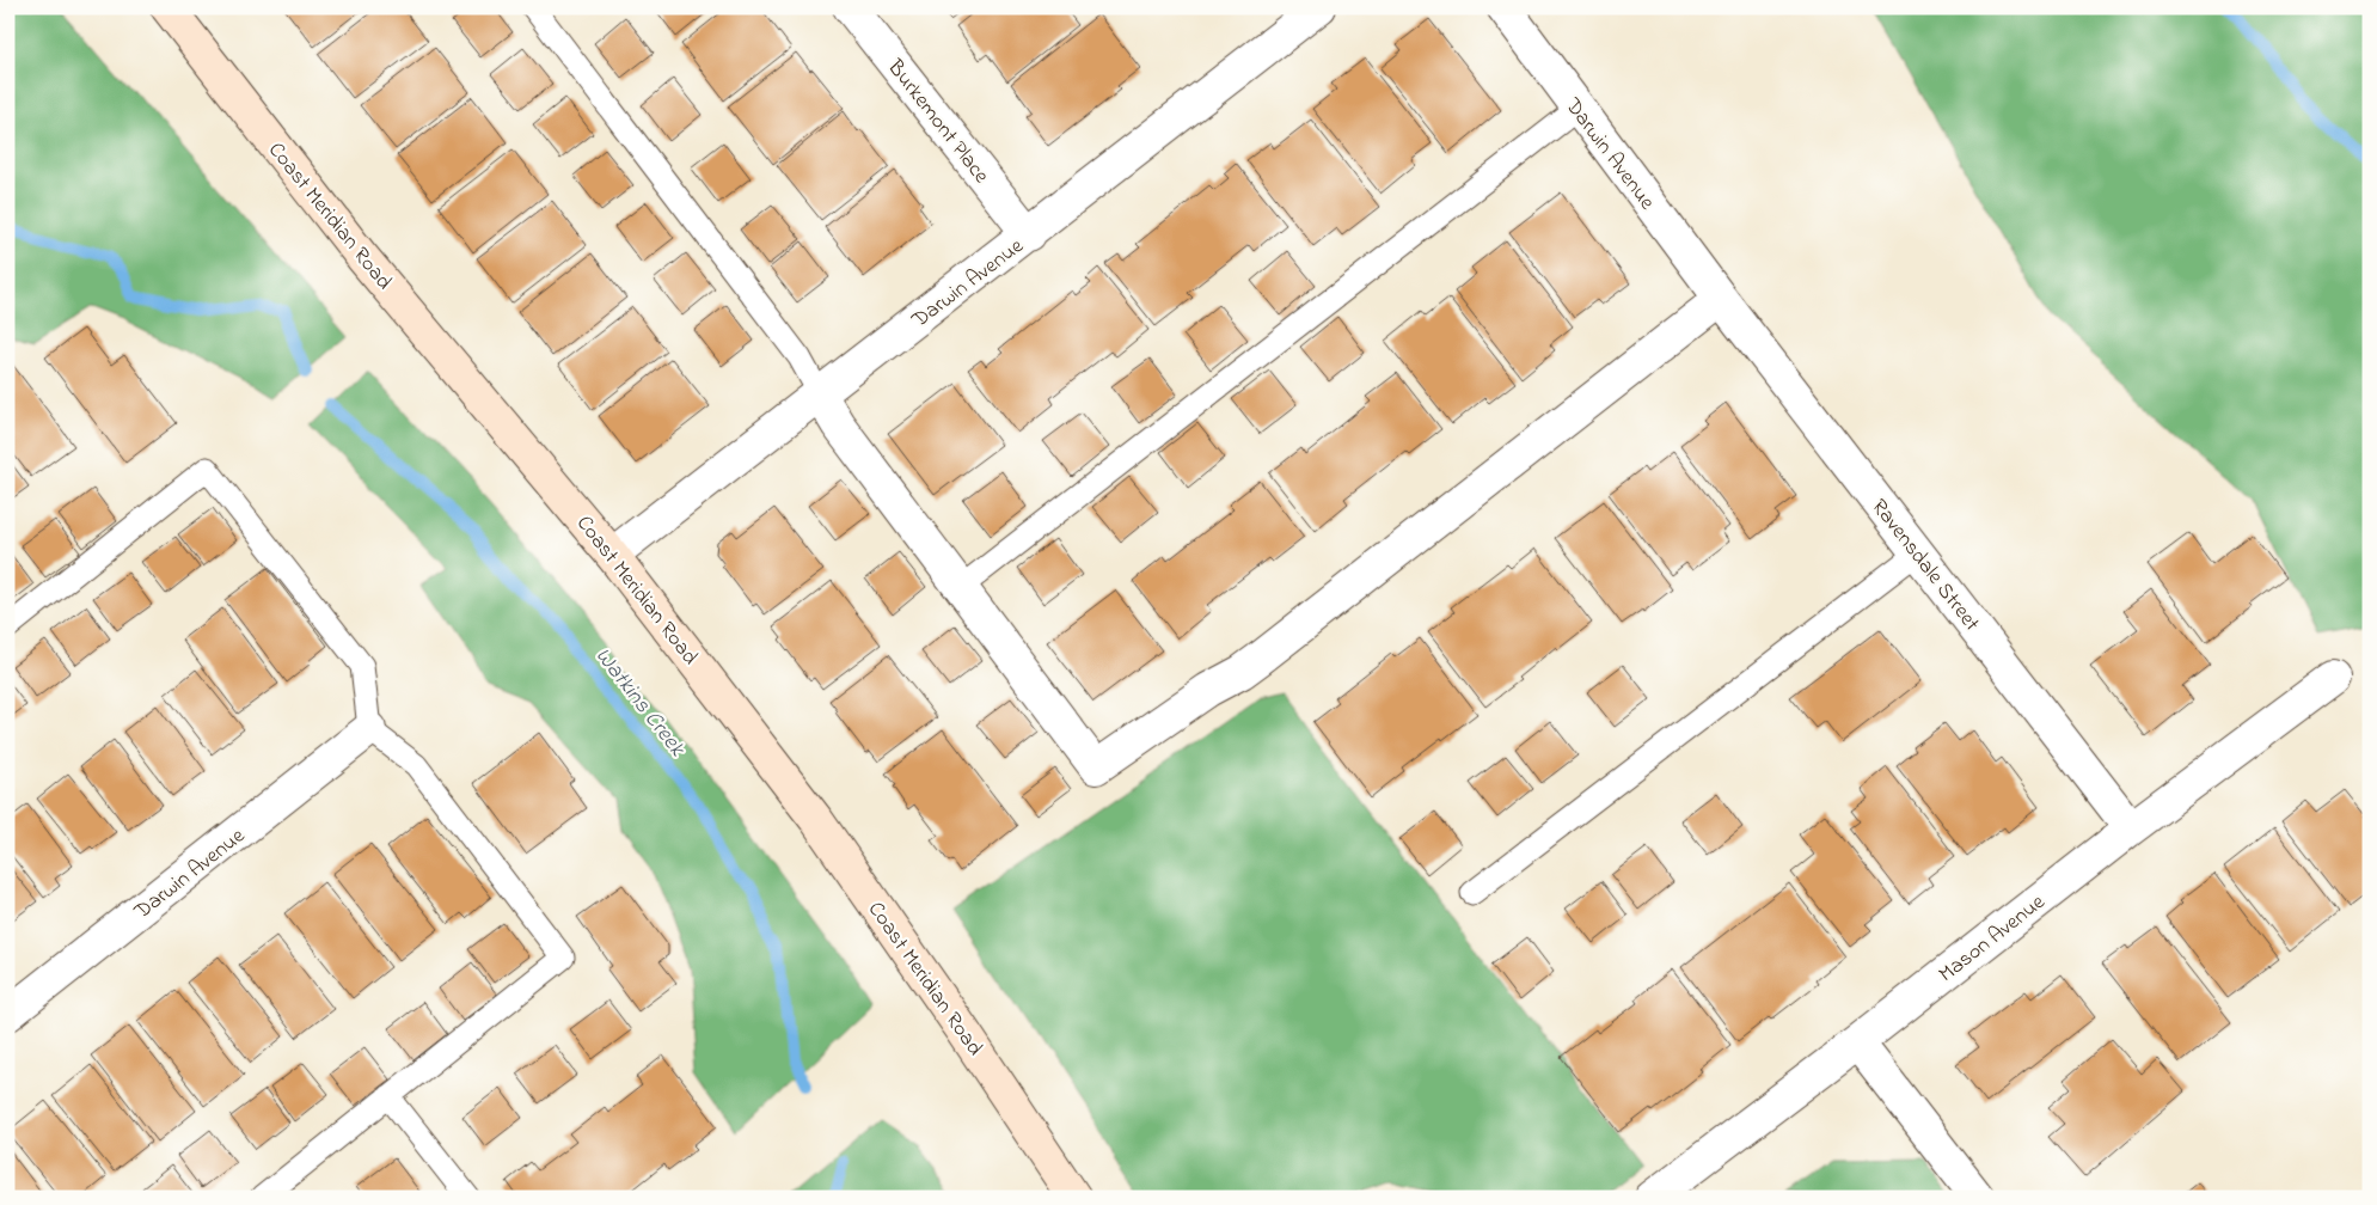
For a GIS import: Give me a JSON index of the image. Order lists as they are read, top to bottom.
{
  "streets": {
    "main road": ["Coast Meridian Road"],
    "street": [
      "Burkemont Place",
      "Darwin Avenue",
      "Ravensdale Street",
      "Mason Avenue"
    ]
  },
  "crossings": [
    ["Burkemont Place", "Darwin Avenue"],
    ["Darwin Avenue", "Coast Meridian Road"],
    ["Darwin Avenue", "Ravensdale Street"],
    ["Ravensdale Street", "Mason Avenue"]
  ],
  "water": ["Watkins Creek"]
}
